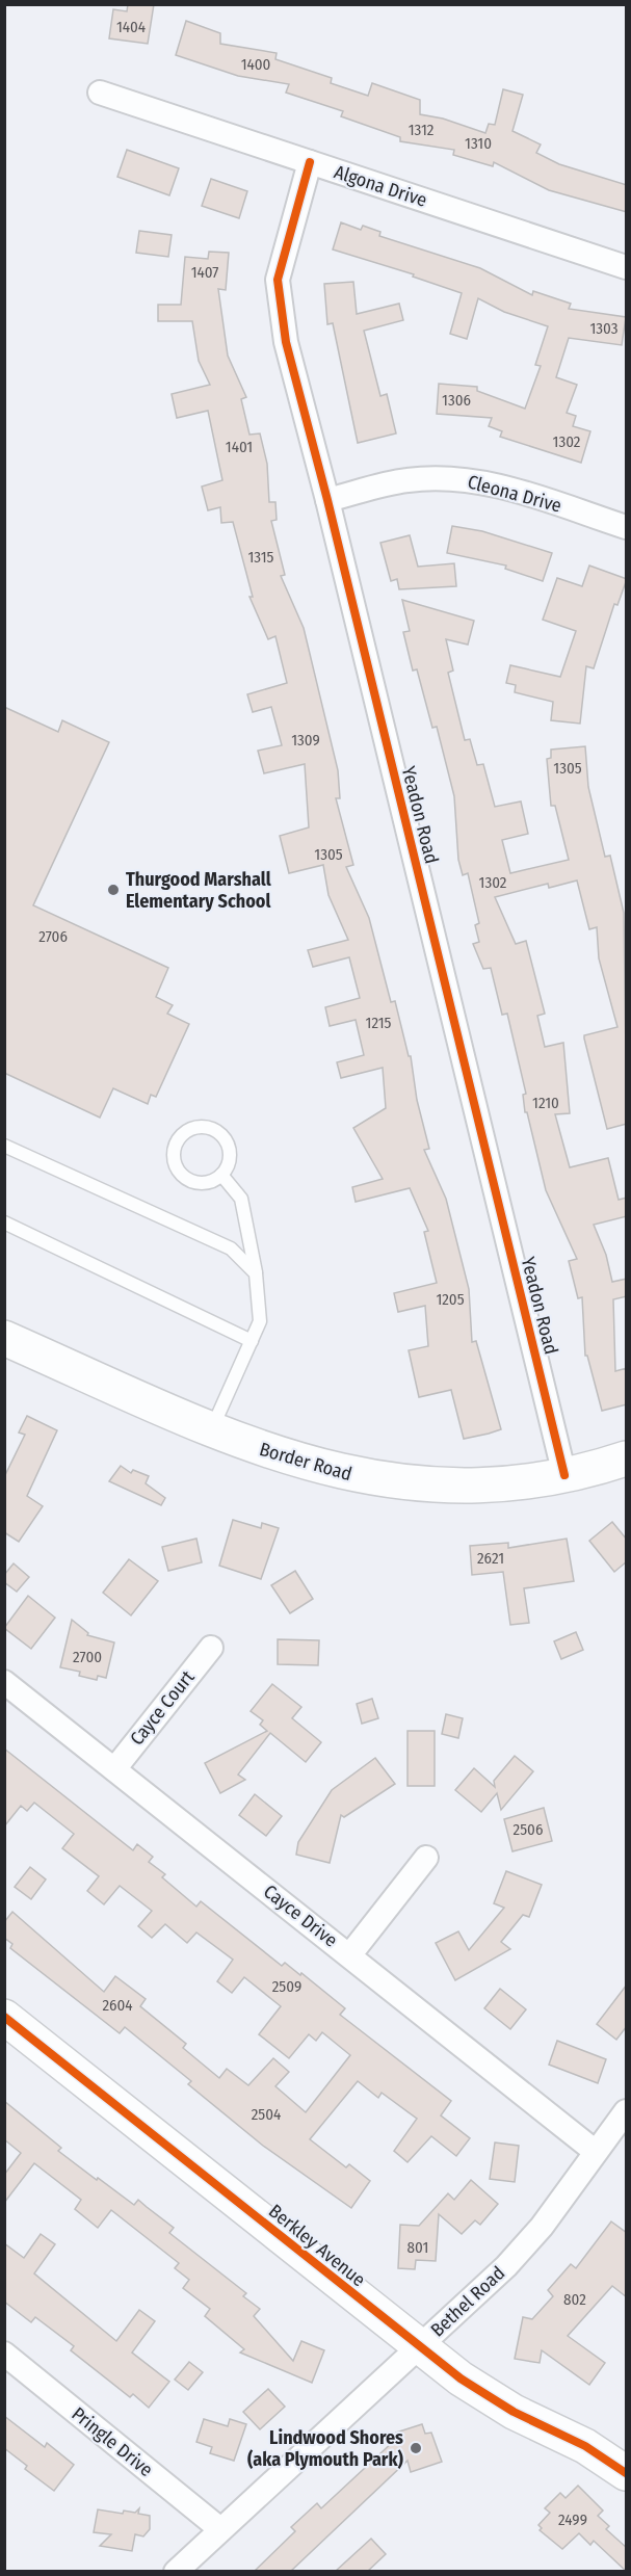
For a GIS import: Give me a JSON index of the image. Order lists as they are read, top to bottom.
{
  "streets": {
    "street": [
      "Algona Drive",
      "Cleona Drive",
      "Yeadon Road",
      "Border Road",
      "Cayce Court",
      "Cayce Drive",
      "Berkley Avenue",
      "Bethel Road",
      "Pringle Drive"
    ]
  },
  "crossings": [
    ["Algona Drive", "Yeadon Road"],
    ["Cleona Drive", "Yeadon Road"],
    ["Yeadon Road", "Border Road"],
    ["Cayce Court", "Cayce Drive"],
    ["Cayce Drive", "Bethel Road"],
    ["Berkley Avenue", "Bethel Road"],
    ["Bethel Road", "Pringle Drive"]
  ],
  "places": ["Thurgood Marshall Elementary School", "Lindwood Shores (aka Plymouth Park)"],
  "house_numbers": [
    "1404",
    "1400",
    "1312",
    "1310",
    "1407",
    "1303",
    "1306",
    "1302",
    "1401",
    "1315",
    "1309",
    "1305",
    "1305",
    "1302",
    "2706",
    "1215",
    "1210",
    "1205",
    "2621",
    "2700",
    "2506",
    "2509",
    "2604",
    "2504",
    "801",
    "802",
    "2499"
  ]
}
